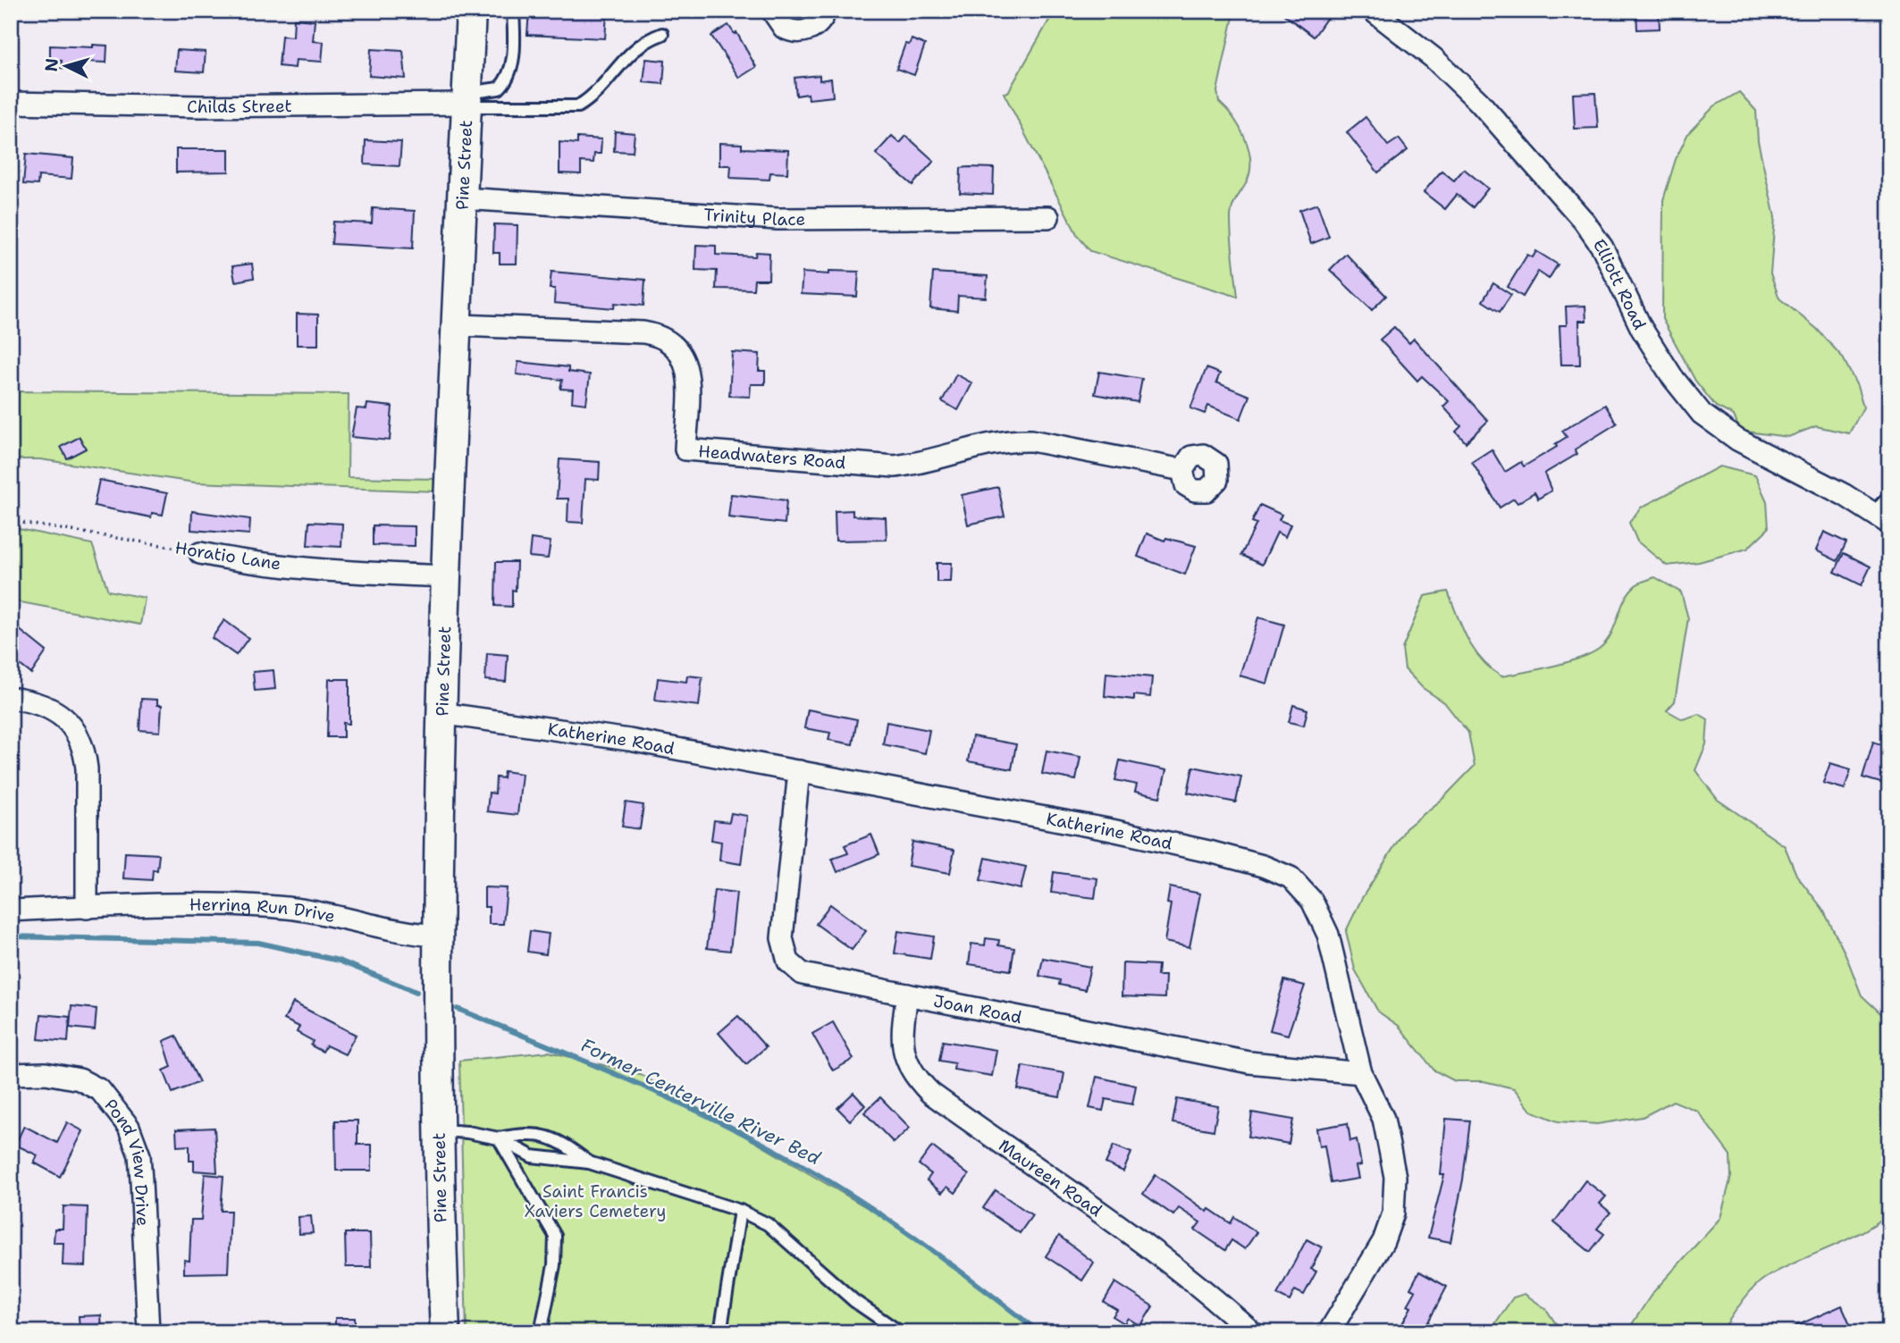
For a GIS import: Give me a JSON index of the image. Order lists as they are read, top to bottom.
{
  "streets": {
    "main road": ["Pine Street"],
    "street": [
      "Childs Street",
      "Trinity Place",
      "Elliott Road",
      "Headwaters Road",
      "Horatio Lane",
      "Katherine Road",
      "Herring Run Drive",
      "Joan Road",
      "Pond View Drive",
      "Maureen Road"
    ]
  },
  "crossings": [
    ["Childs Street", "Pine Street"],
    ["Pine Street", "Trinity Place"],
    ["Pine Street", "Headwaters Road"],
    ["Pine Street", "Horatio Lane"],
    ["Pine Street", "Katherine Road"],
    ["Pine Street", "Herring Run Drive"],
    ["Katherine Road", "Joan Road"],
    ["Joan Road", "Maureen Road"]
  ],
  "water": ["Former Centerville River Bed"],
  "parks": ["Saint Francis Xaviers Cemetery"],
  "north": "left"
}
